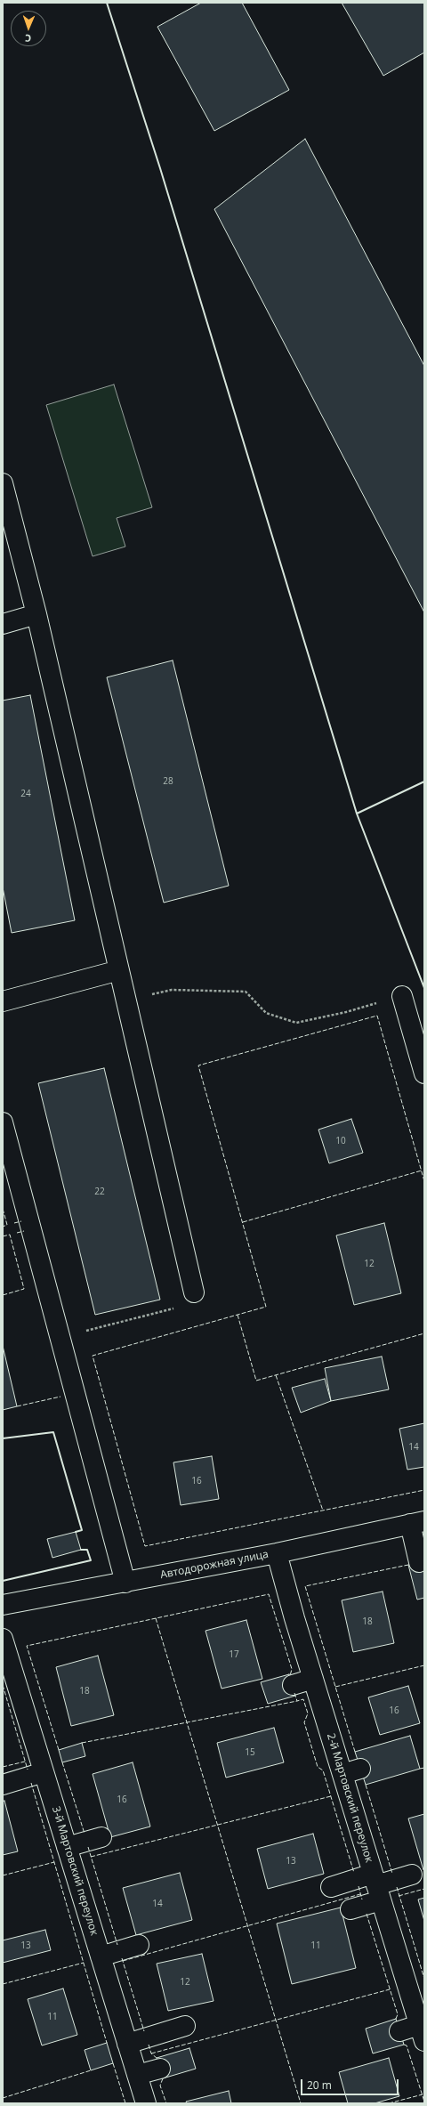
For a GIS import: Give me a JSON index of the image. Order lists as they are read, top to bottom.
{
  "streets": {
    "street": ["Автодорожная улица", "2-й Мартовский переулок", "3-й Мартовский переулок"]
  },
  "crossings": [
    ["Автодорожная улица", "2-й Мартовский переулок"]
  ],
  "house_numbers": [
    "28",
    "24",
    "10",
    "22",
    "12",
    "14",
    "16",
    "18",
    "17",
    "18",
    "16",
    "15",
    "16",
    "13",
    "14",
    "13",
    "11",
    "12",
    "11"
  ],
  "scale_bar": "20 m",
  "north": "bottom"
}
